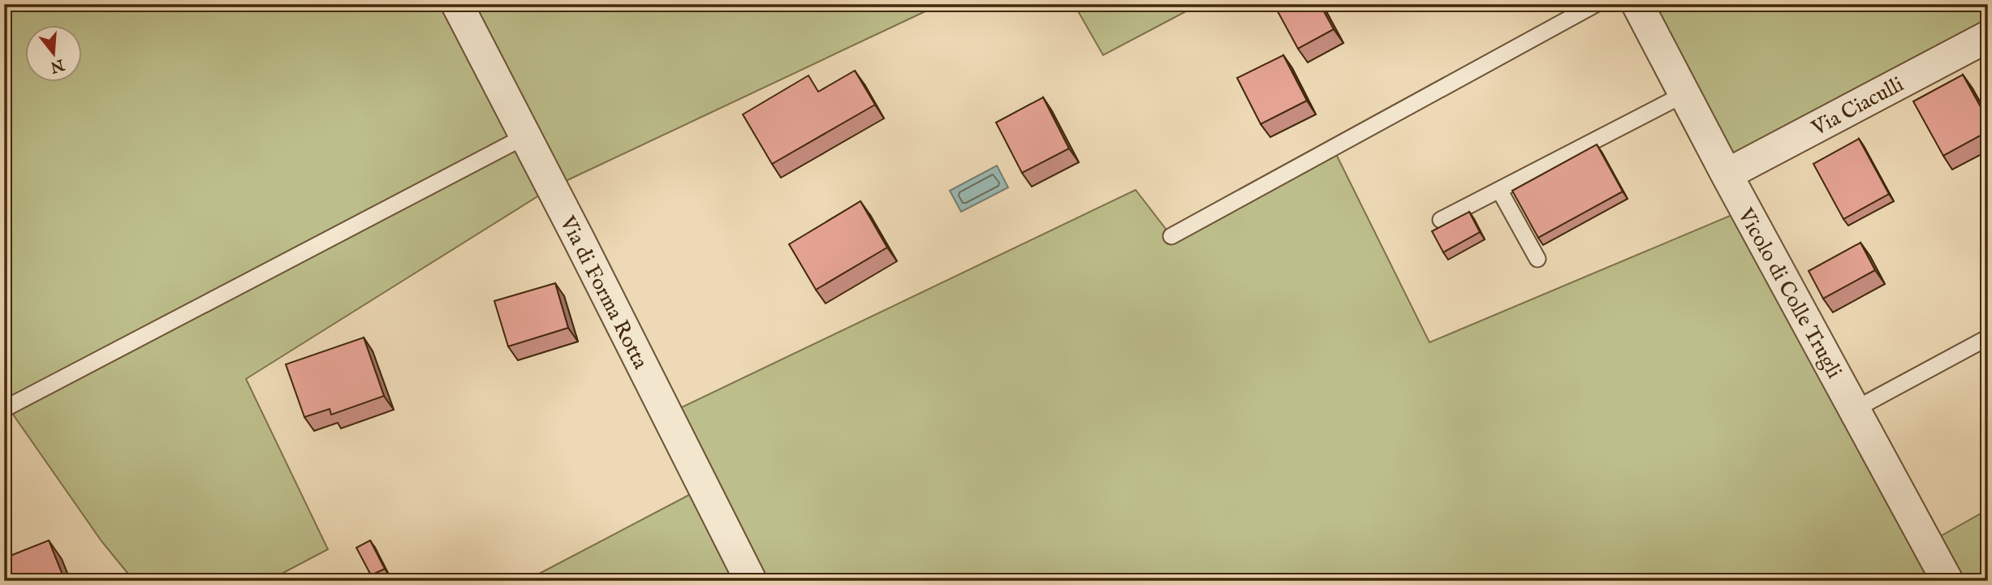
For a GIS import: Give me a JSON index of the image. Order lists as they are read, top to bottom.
{
  "streets": {
    "street": ["Via Ciaculli", "Via di Forma Rotta", "Vicolo di Colle Trugli"]
  },
  "crossings": [
    ["Via Ciaculli", "Vicolo di Colle Trugli"]
  ],
  "north": "bottom"
}
